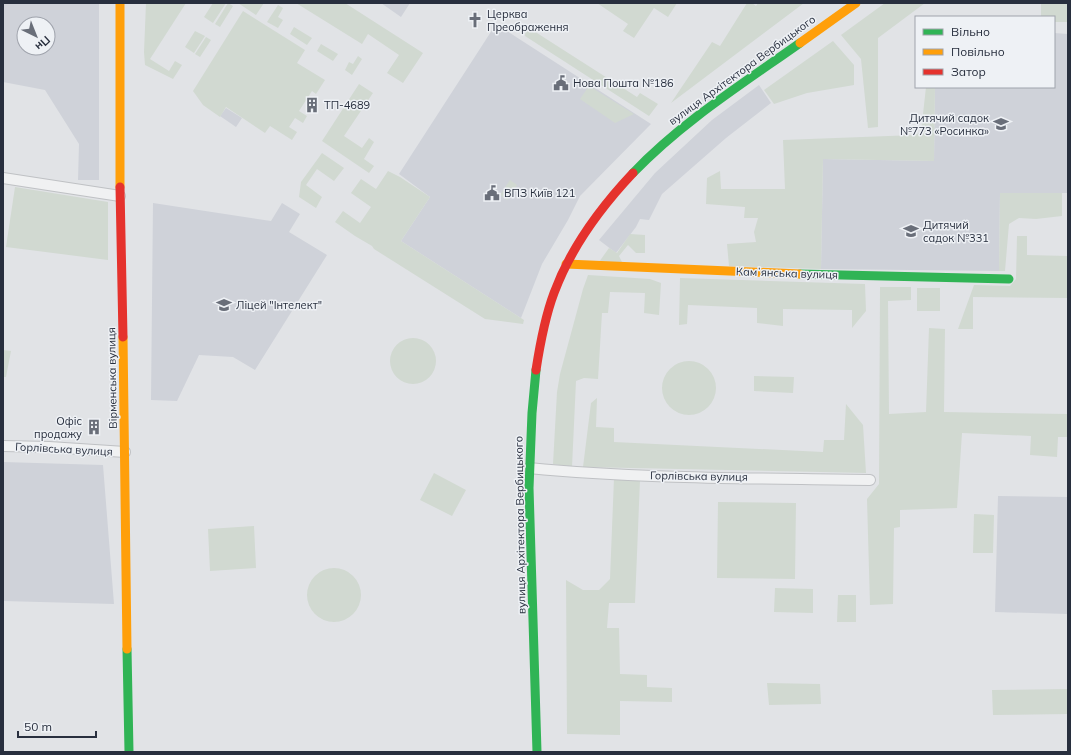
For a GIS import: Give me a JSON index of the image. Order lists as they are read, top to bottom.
{
  "streets": {
    "street": [
      "вулиця Архітектора Вербицького",
      "Камʼянська вулиця",
      "Вірменська вулиця",
      "Горлівська вулиця"
    ]
  },
  "crossings": [
    ["вулиця Архітектора Вербицького", "Камʼянська вулиця"],
    ["вулиця Архітектора Вербицького", "Горлівська вулиця"],
    ["Вірменська вулиця", "Горлівська вулиця"]
  ],
  "places": {
    "church": ["Церква Преображення"],
    "public building": ["Нова Пошта №186", "ВПЗ Київ 121"],
    "building": ["ТП-4689", "Офіс продажу"],
    "school or university": ["Дитячий садок №773 «Росинка»", "Дитячий садок №331", "Ліцей \"Інтелект\""]
  },
  "legend": ["Вільно", "Повільно", "Затор"],
  "scale_bar": "50 m",
  "north": "bottom right"
}
